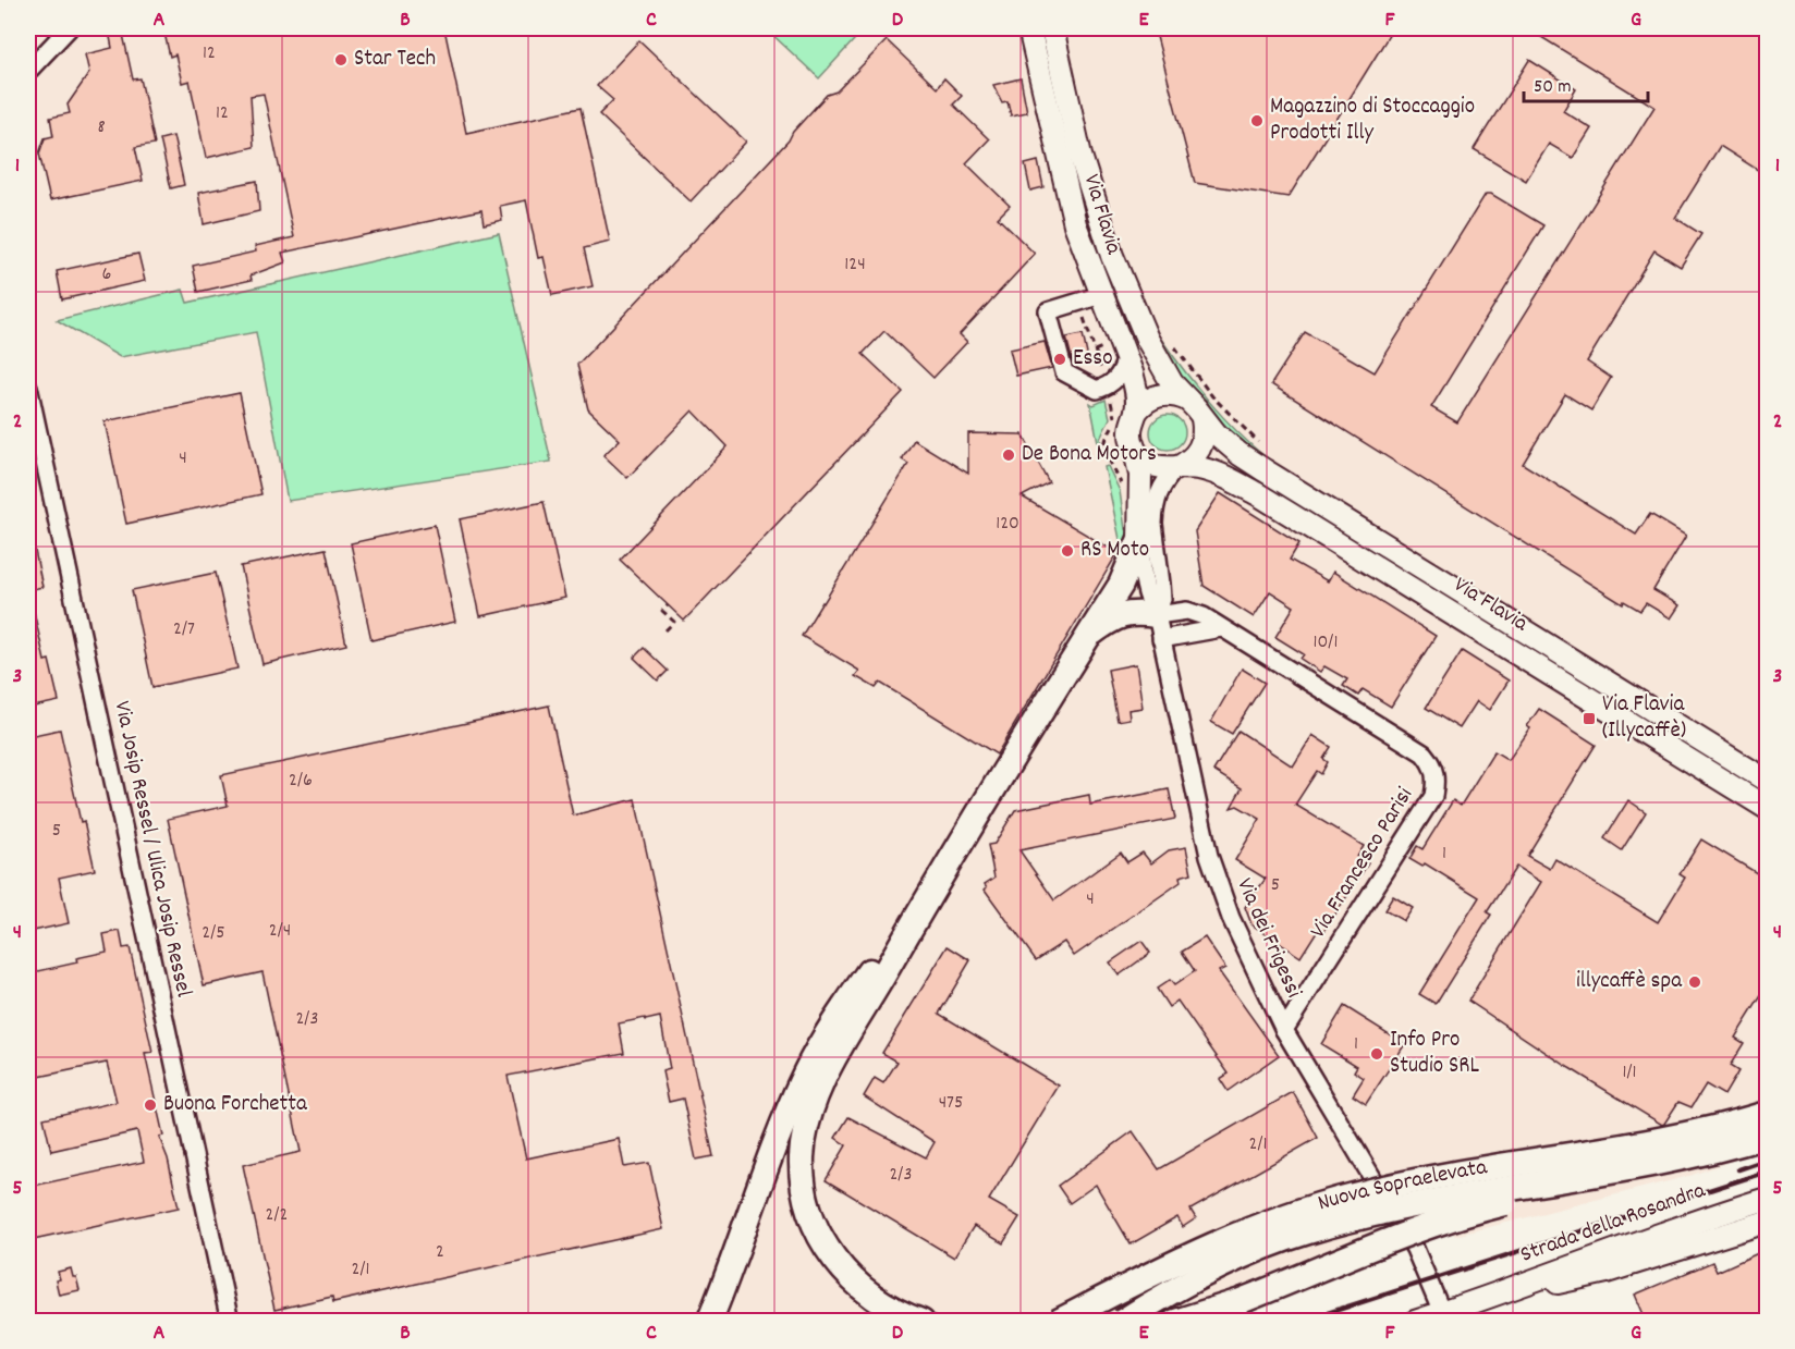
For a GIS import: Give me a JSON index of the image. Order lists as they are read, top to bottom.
{
  "streets": {
    "highway": ["Nuova Sopraelevata"],
    "main road": ["Via Flavia", "Strada della Rosandra"],
    "street": ["Via Josip Ressel / Ulica Josip Ressel", "Via Francesco Parisi", "Via dei Frigessi"]
  },
  "crossings": [
    ["Via Flavia", "Via dei Frigessi"],
    ["Via Francesco Parisi", "Via dei Frigessi"],
    ["Via dei Frigessi", "Strada della Rosandra"]
  ],
  "places": {
    "other": [
      "Star Tech",
      "Magazzino di Stoccaggio Prodotti Illy",
      "Esso",
      "De Bona Motors",
      "RS Moto",
      "illycaffè spa",
      "Info Pro Studio SRL",
      "Buona Forchetta"
    ],
    "transit": ["Via Flavia (Illycaffè)"]
  },
  "house_numbers": [
    "12",
    "12",
    "8",
    "124",
    "6",
    "4",
    "120",
    "2/7",
    "10/1",
    "2/6",
    "5",
    "1",
    "5",
    "4",
    "2/4",
    "2/5",
    "2/3",
    "1",
    "1/1",
    "475",
    "2/1",
    "2/3",
    "2/2",
    "2",
    "2/1"
  ],
  "scale_bar": "50 m",
  "grid": {
    "columns": [
      "A",
      "B",
      "C",
      "D",
      "E",
      "F",
      "G"
    ],
    "rows": [
      "1",
      "2",
      "3",
      "4",
      "5"
    ]
  }
}
